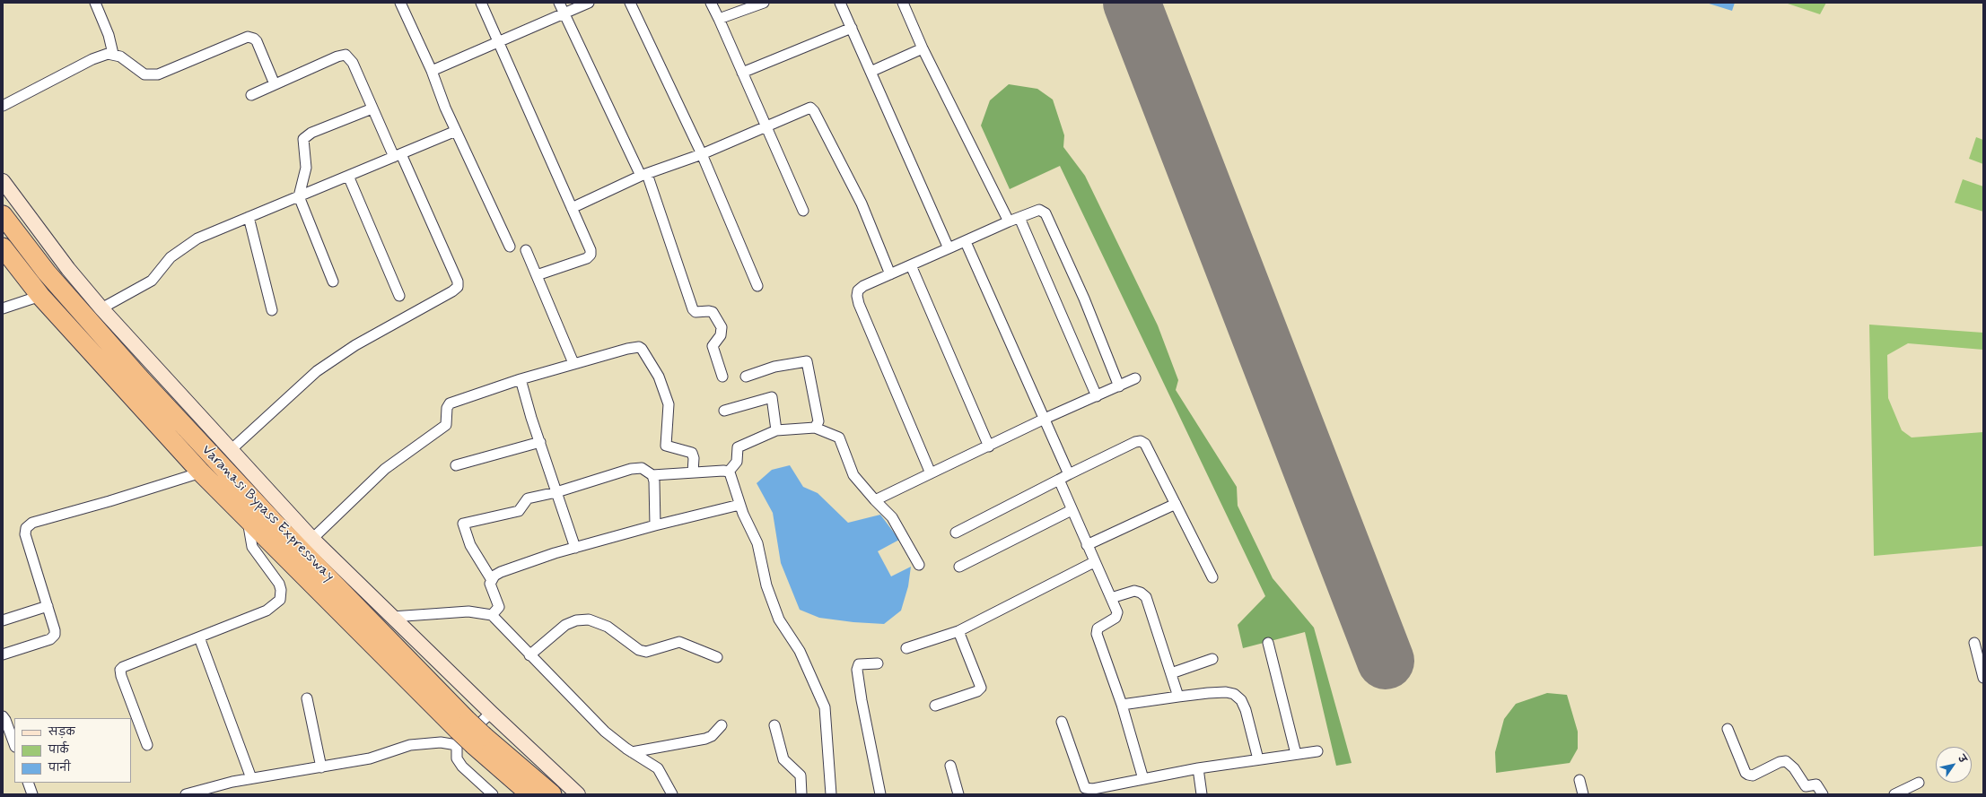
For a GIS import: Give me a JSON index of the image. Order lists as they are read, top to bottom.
{
  "streets": {
    "highway": ["Varanasi Bypass Expressway"]
  },
  "legend": ["सड़क", "पार्क", "पानी"],
  "north": "top right"
}
